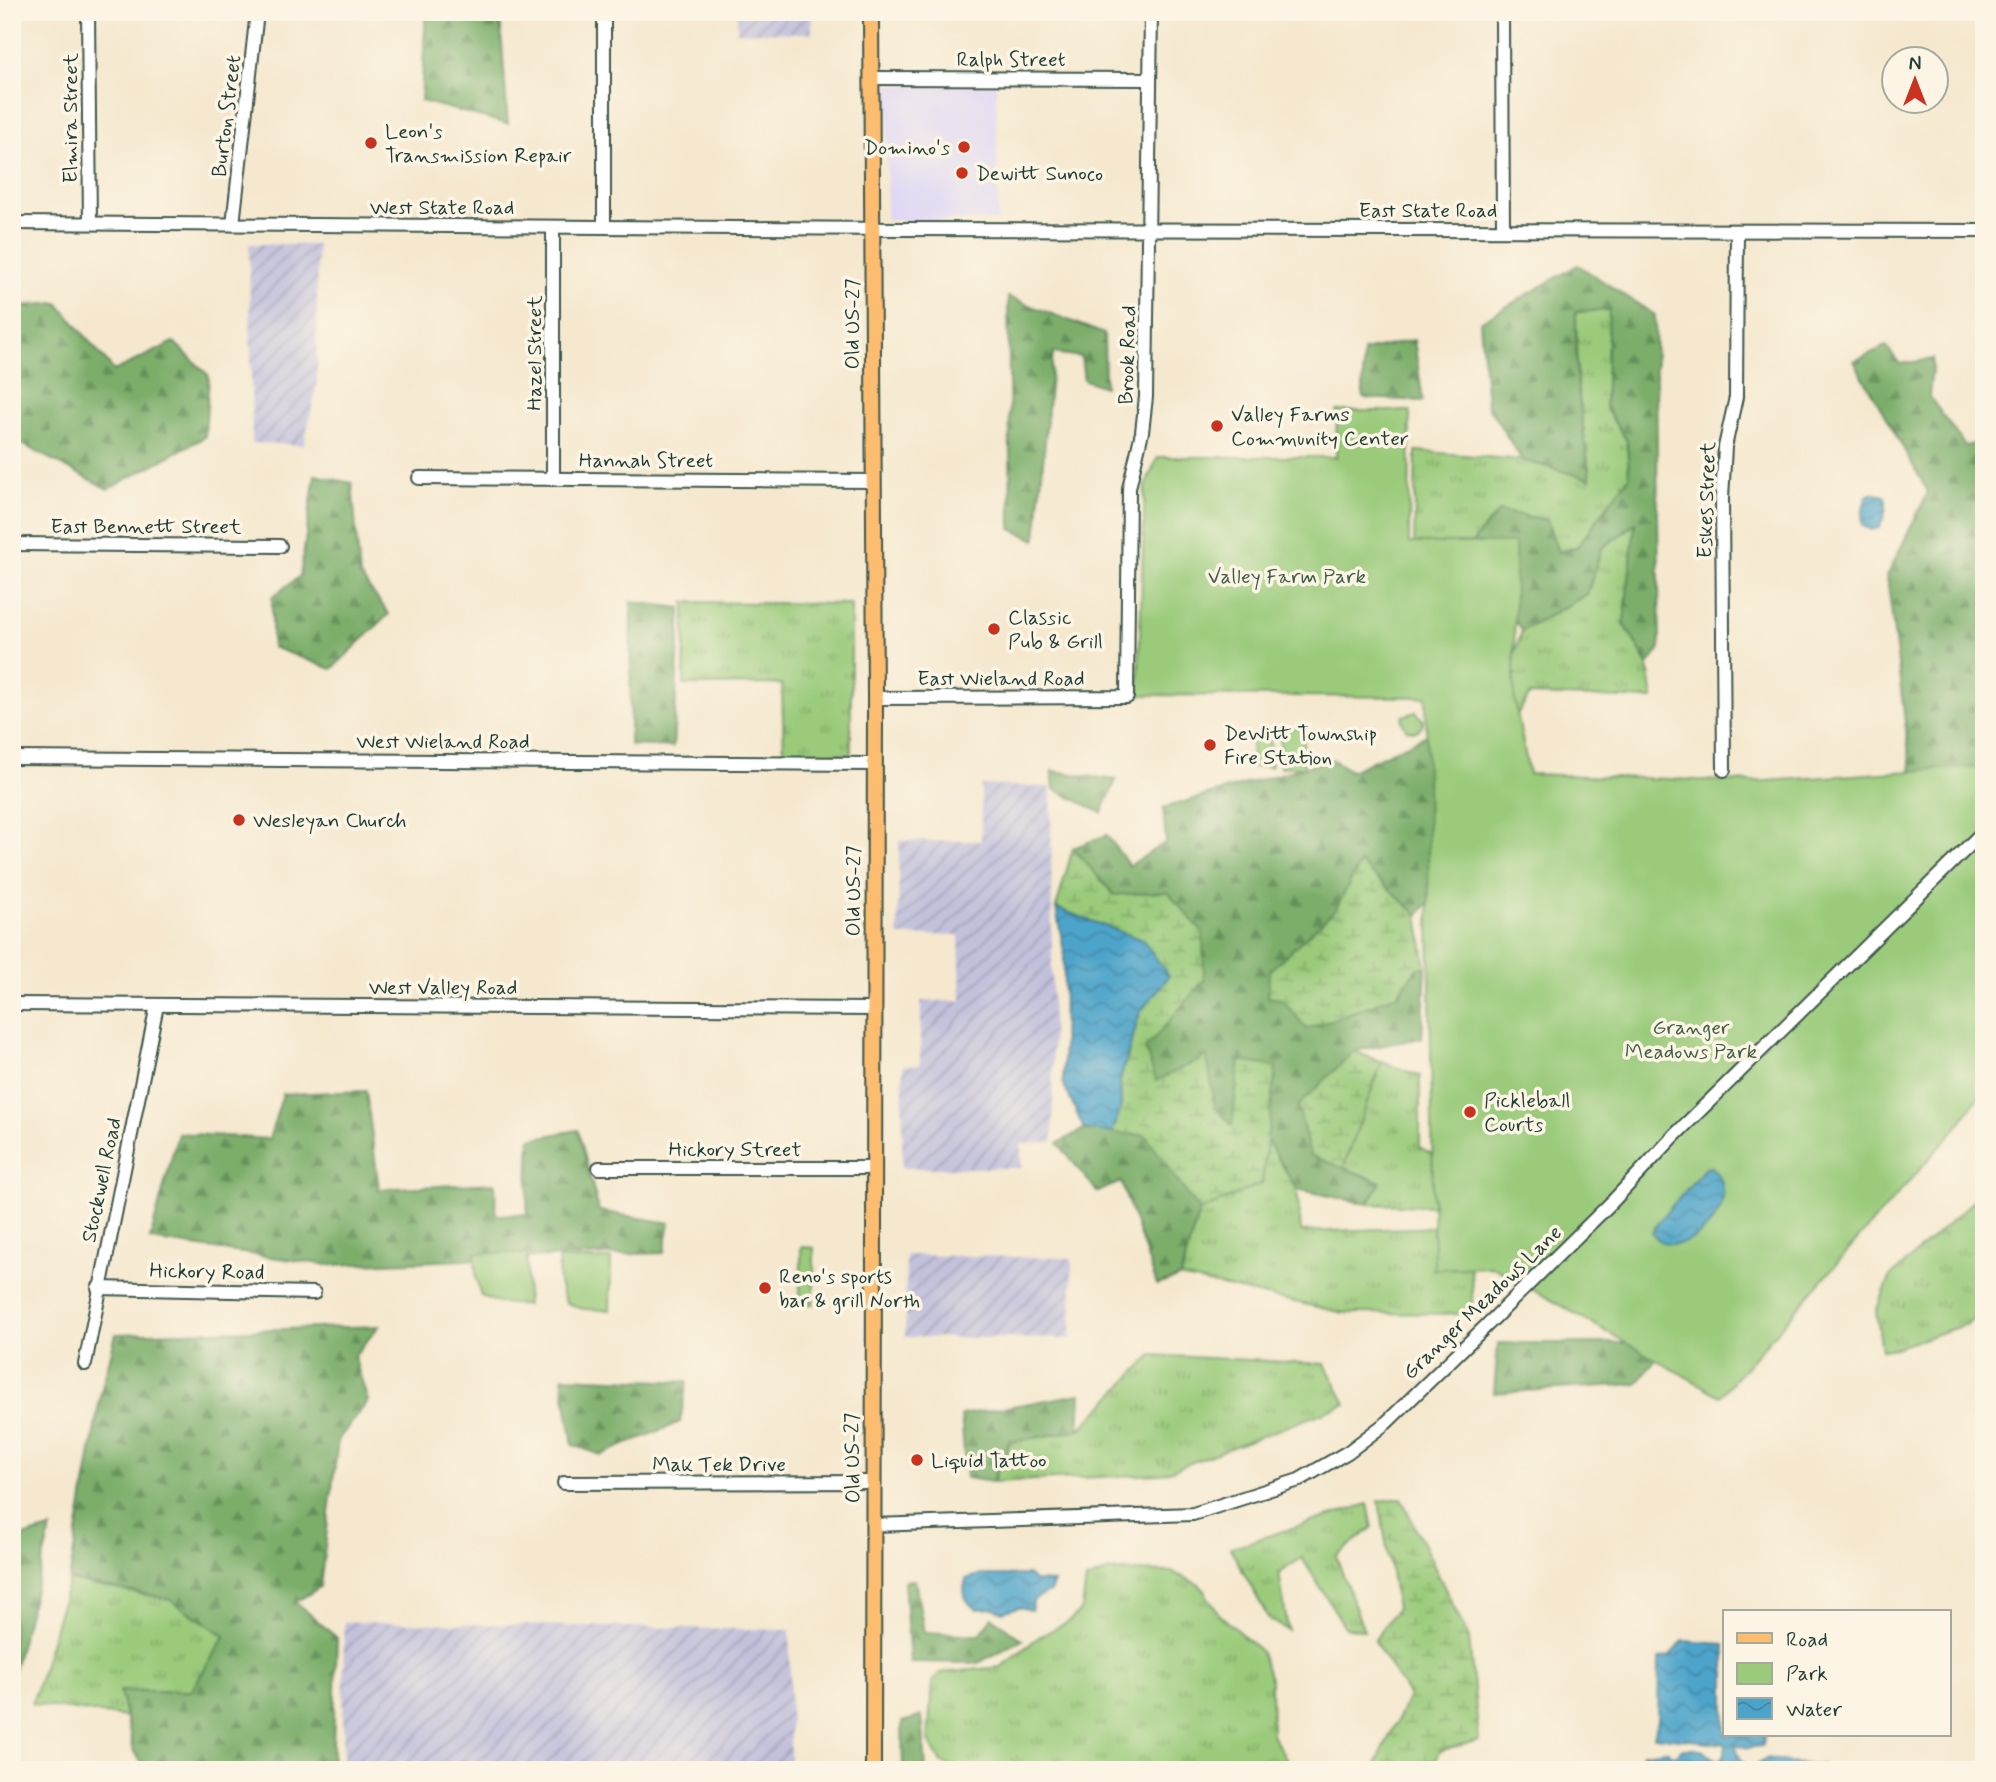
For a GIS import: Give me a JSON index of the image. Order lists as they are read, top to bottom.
{
  "streets": {
    "main road": ["Old US-27"],
    "street": [
      "Ralph Street",
      "Burton Street",
      "Elmira Street",
      "West State Road",
      "East State Road",
      "Hazel Street",
      "Brook Road",
      "Hannah Street",
      "Eskes Street",
      "East Bennett Street",
      "East Wieland Road",
      "West Wieland Road",
      "West Valley Road",
      "Hickory Street",
      "Stockwell Road",
      "Hickory Road",
      "Granger Meadows Lane",
      "Mak Tek Drive"
    ]
  },
  "crossings": [
    ["Ralph Street", "Old US-27"],
    ["Ralph Street", "Brook Road"],
    ["Burton Street", "West State Road"],
    ["Elmira Street", "West State Road"],
    ["West State Road", "East State Road"],
    ["West State Road", "Old US-27"],
    ["West State Road", "Hazel Street"],
    ["East State Road", "Old US-27"],
    ["East State Road", "Brook Road"],
    ["East State Road", "Eskes Street"],
    ["Old US-27", "Hannah Street"],
    ["Old US-27", "East Wieland Road"],
    ["Old US-27", "West Wieland Road"],
    ["Old US-27", "West Valley Road"],
    ["Old US-27", "Hickory Street"],
    ["Old US-27", "Granger Meadows Lane"],
    ["Old US-27", "Mak Tek Drive"],
    ["Hazel Street", "Hannah Street"],
    ["Brook Road", "East Wieland Road"],
    ["West Valley Road", "Stockwell Road"],
    ["Stockwell Road", "Hickory Road"]
  ],
  "parks": ["Valley Farm Park", "Granger Meadows Park"],
  "places": [
    "Leon's Transmission Repair",
    "Domino's",
    "Dewitt Sunoco",
    "Valley Farms Community Center",
    "Classic Pub & Grill",
    "DeWitt Township Fire Station",
    "Wesleyan Church",
    "Pickleball Courts",
    "Reno's sports bar & grill North",
    "Liquid Tattoo"
  ],
  "legend": ["Road", "Park", "Water"],
  "north": "top"
}
